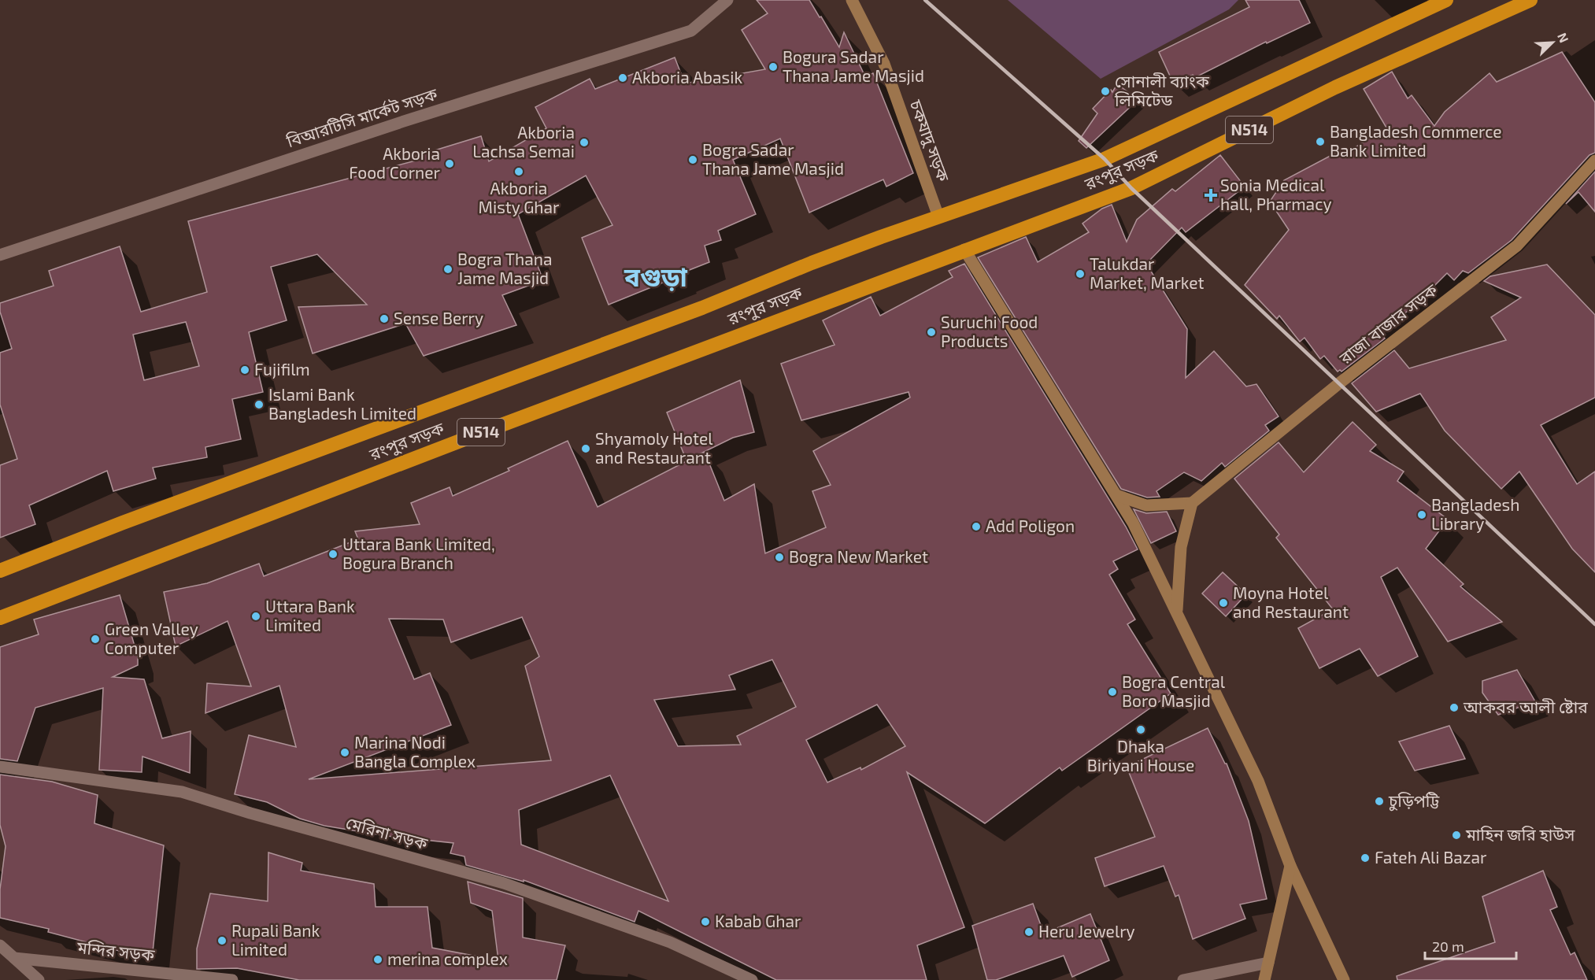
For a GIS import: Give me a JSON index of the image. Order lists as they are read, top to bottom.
{
  "streets": {
    "highway": ["N514", "রংপুর সড়ক"],
    "street": [
      "বিআরটিসি মার্কেট সড়ক",
      "চকযাদু সড়ক",
      "রাজা বাজার সড়ক",
      "মেরিনা সড়ক",
      "মন্দির সড়ক"
    ]
  },
  "crossings": [
    ["চকযাদু সড়ক", "রংপুর সড়ক"]
  ],
  "districts": ["বগুড়া"],
  "places": {
    "other": [
      "Bogura Sadar Thana Jame Masjid",
      "Akboria Abasik",
      "সোনালী ব্যাংক লিমিটেড",
      "Bangladesh Commerce Bank Limited",
      "Akboria Lachsa Semai",
      "Bogra Sadar Thana Jame Masjid",
      "Akboria Food Corner",
      "Akboria Misty Ghar",
      "Bogra Thana Jame Masjid",
      "Talukdar Market, Market",
      "Sense Berry",
      "Suruchi Food Products",
      "Fujifilm",
      "Islami Bank Bangladesh Limited",
      "Shyamoly Hotel and Restaurant",
      "Bangladesh Library",
      "Add Poligon",
      "Uttara Bank Limited, Bogura Branch",
      "Bogra New Market",
      "Moyna Hotel and Restaurant",
      "Uttara Bank Limited",
      "Green Valley Computer",
      "Bogra Central Boro Masjid",
      "আকবর আলী ষ্টোর",
      "Dhaka Biriyani House",
      "Marina Nodi Bangla Complex",
      "চুড়িপট্টি",
      "মাহিন জরি হাউস",
      "Fateh Ali Bazar",
      "Kabab Ghar",
      "Heru Jewelry",
      "Rupali Bank Limited",
      "merina complex"
    ],
    "health": ["Sonia Medical hall, Pharmacy"]
  },
  "scale_bar": "20 m",
  "north": "top right"
}
